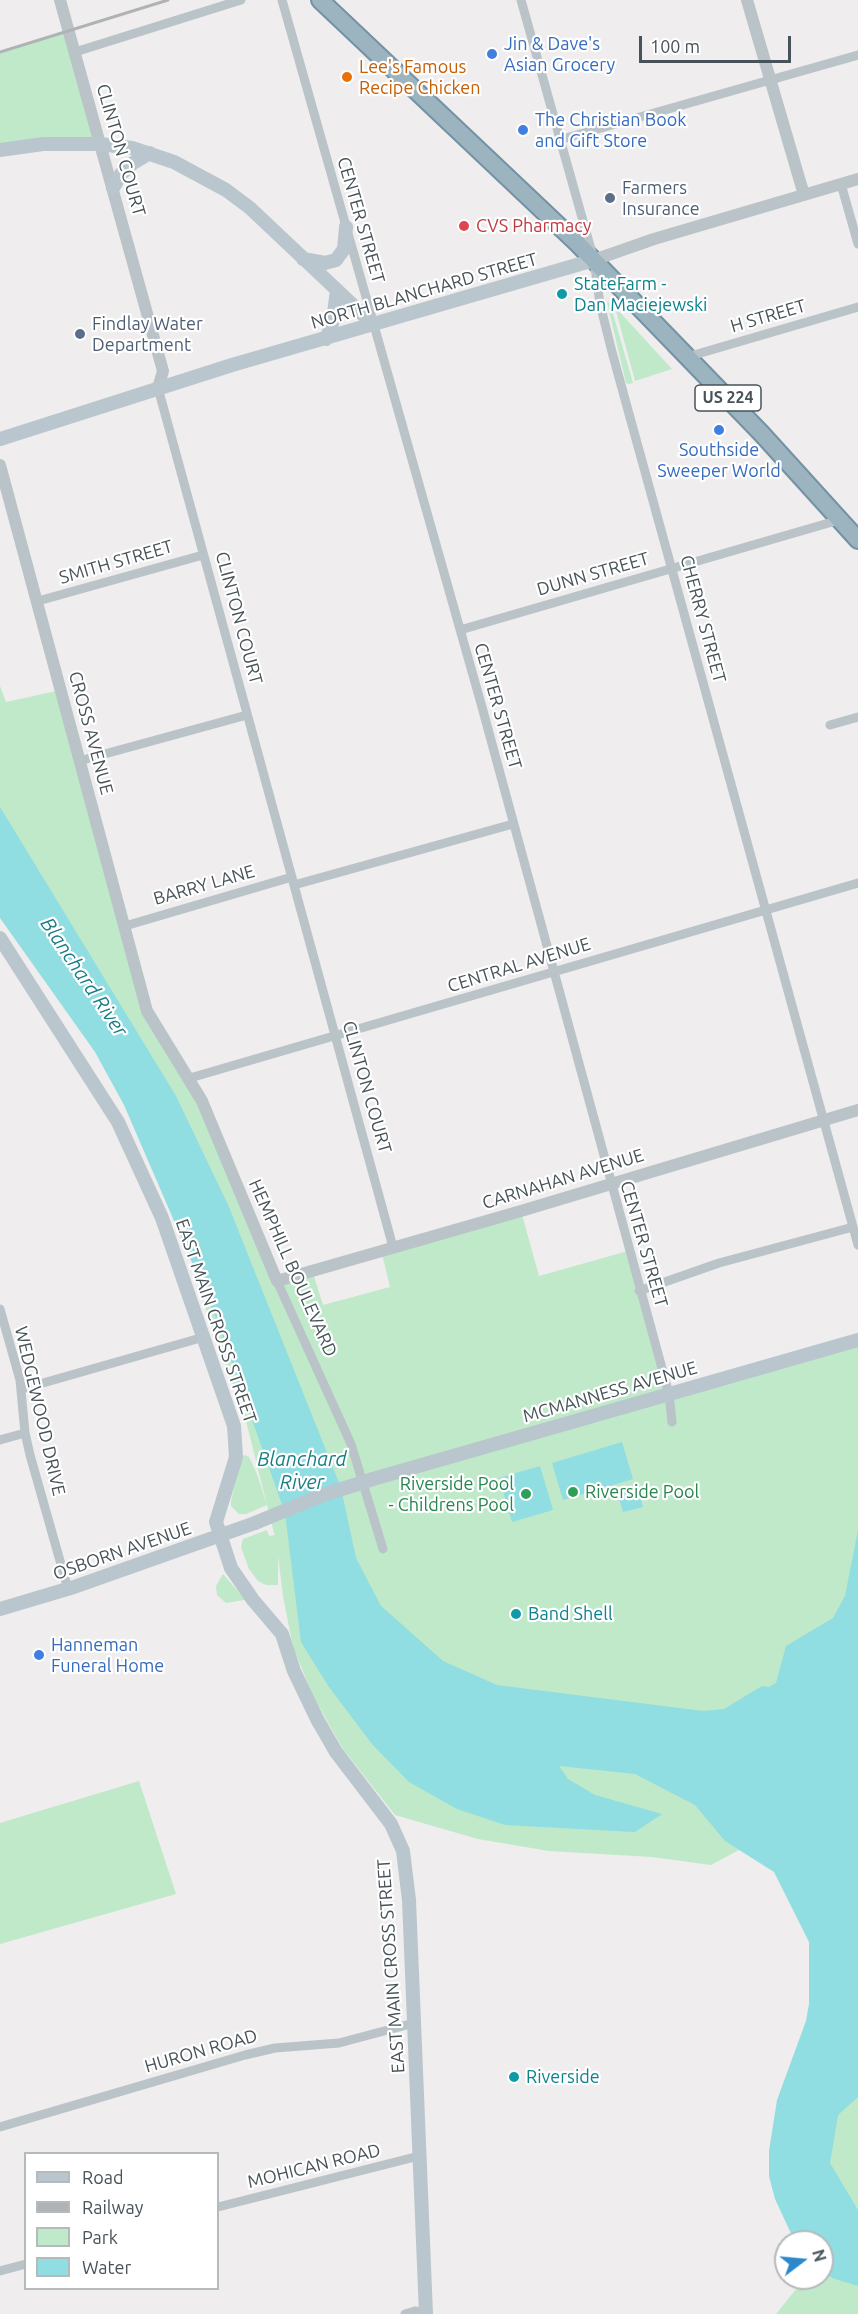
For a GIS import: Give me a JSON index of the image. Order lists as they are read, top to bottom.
{
  "streets": {
    "highway": ["US 224"],
    "main road": [
      "NORTH BLANCHARD STREET",
      "EAST MAIN CROSS STREET",
      "MCMANNESS AVENUE",
      "OSBORN AVENUE"
    ],
    "street": [
      "CLINTON COURT",
      "CENTER STREET",
      "H STREET",
      "SMITH STREET",
      "DUNN STREET",
      "CHERRY STREET",
      "CROSS AVENUE",
      "BARRY LANE",
      "CENTRAL AVENUE",
      "CARNAHAN AVENUE",
      "HEMPHILL BOULEVARD",
      "WEDGEWOOD DRIVE",
      "HURON ROAD",
      "MOHICAN ROAD"
    ]
  },
  "crossings": [
    ["CLINTON COURT", "NORTH BLANCHARD STREET"],
    ["CLINTON COURT", "SMITH STREET"],
    ["CLINTON COURT", "BARRY LANE"],
    ["CLINTON COURT", "CENTRAL AVENUE"],
    ["CLINTON COURT", "CARNAHAN AVENUE"],
    ["CENTER STREET", "NORTH BLANCHARD STREET"],
    ["CENTER STREET", "DUNN STREET"],
    ["CENTER STREET", "BARRY LANE"],
    ["CENTER STREET", "CENTRAL AVENUE"],
    ["CENTER STREET", "CARNAHAN AVENUE"],
    ["CENTER STREET", "MCMANNESS AVENUE"],
    ["NORTH BLANCHARD STREET", "US 224"],
    ["NORTH BLANCHARD STREET", "CHERRY STREET"],
    ["H STREET", "US 224"],
    ["US 224", "DUNN STREET"],
    ["US 224", "CHERRY STREET"],
    ["SMITH STREET", "CROSS AVENUE"],
    ["DUNN STREET", "CHERRY STREET"],
    ["CHERRY STREET", "CENTRAL AVENUE"],
    ["CHERRY STREET", "CARNAHAN AVENUE"],
    ["CROSS AVENUE", "BARRY LANE"],
    ["CROSS AVENUE", "HEMPHILL BOULEVARD"],
    ["CENTRAL AVENUE", "HEMPHILL BOULEVARD"],
    ["CARNAHAN AVENUE", "HEMPHILL BOULEVARD"],
    ["EAST MAIN CROSS STREET", "OSBORN AVENUE"],
    ["EAST MAIN CROSS STREET", "HURON ROAD"],
    ["EAST MAIN CROSS STREET", "MOHICAN ROAD"],
    ["MCMANNESS AVENUE", "OSBORN AVENUE"],
    ["WEDGEWOOD DRIVE", "OSBORN AVENUE"]
  ],
  "water": ["Blanchard River"],
  "places": [
    "Jin & Dave's Asian Grocery",
    "Lee's Famous Recipe Chicken",
    "The Christian Book and Gift Store",
    "Farmers Insurance",
    "CVS Pharmacy",
    "StateFarm - Dan Maciejewski",
    "Findlay Water Department",
    "Southside Sweeper World",
    "Riverside Pool",
    "Riverside Pool - Childrens Pool",
    "Band Shell",
    "Hanneman Funeral Home",
    "Riverside"
  ],
  "legend": [
    "Road",
    "Railway",
    "Park",
    "Water"
  ],
  "scale_bar": "100 m",
  "north": "right"
}
